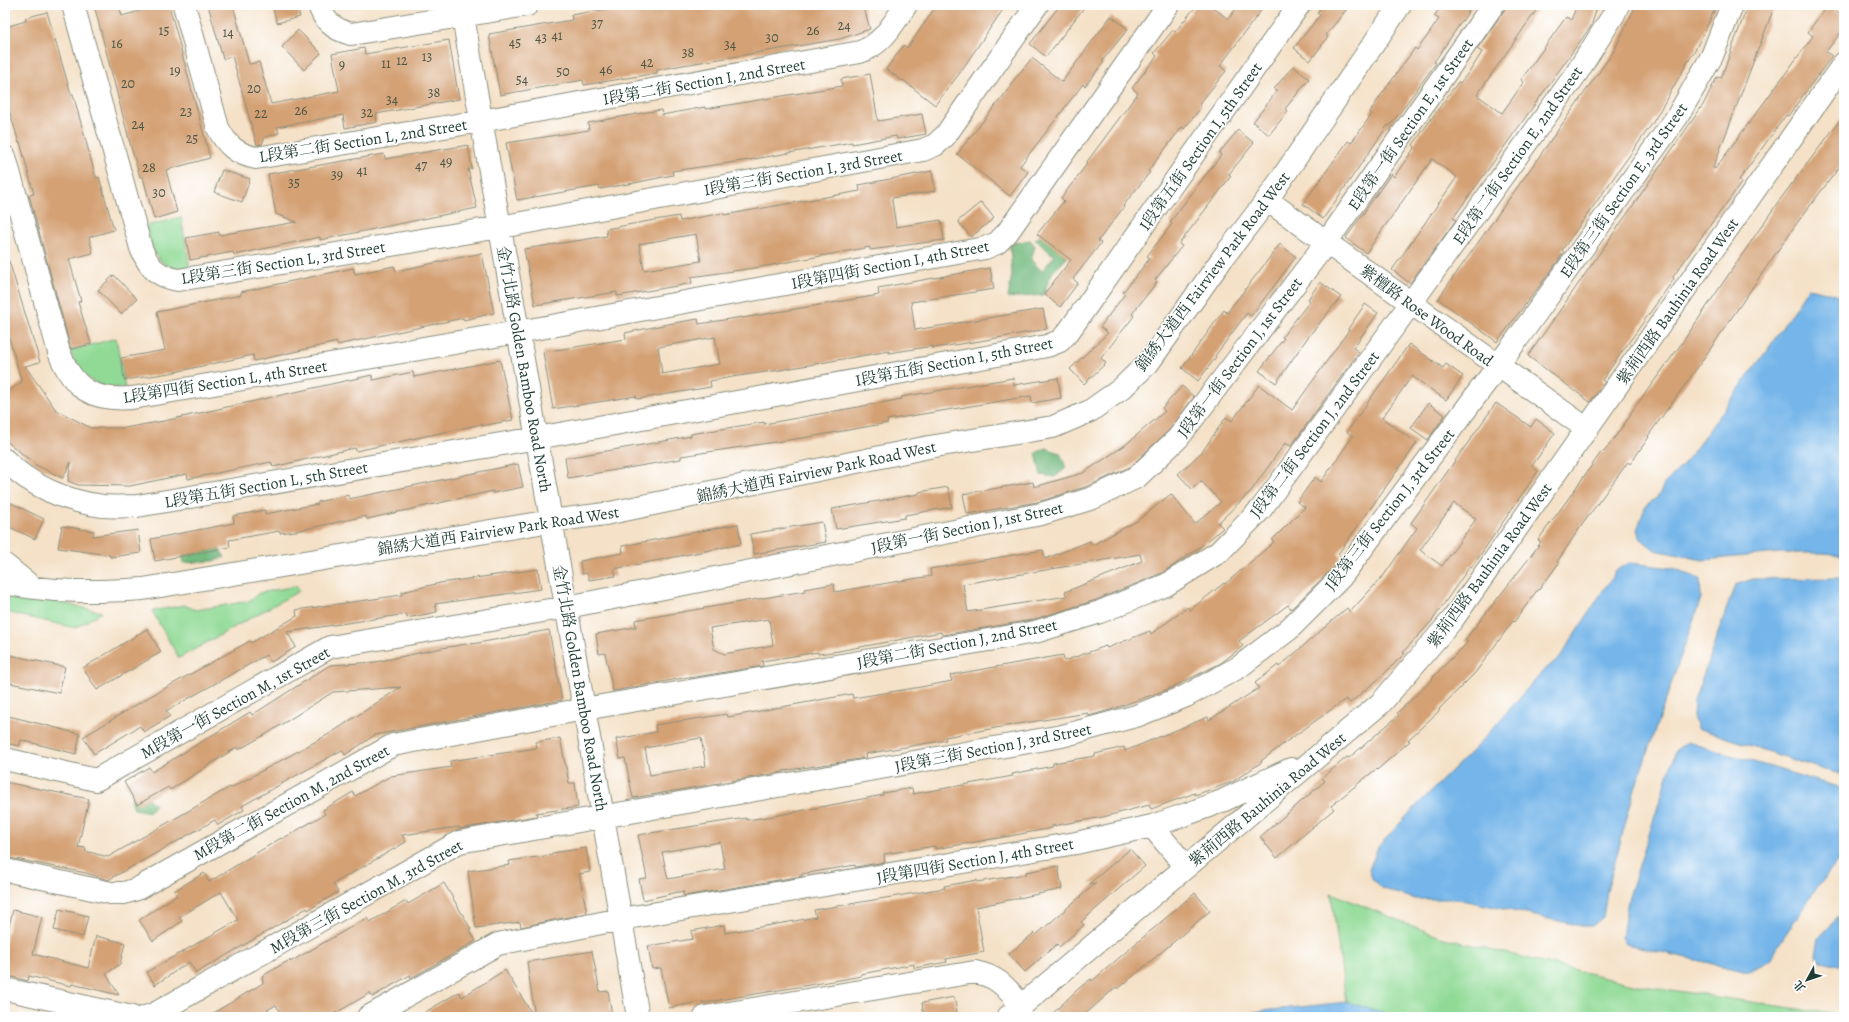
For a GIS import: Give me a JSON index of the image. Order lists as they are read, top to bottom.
{
  "streets": {
    "street": [
      "I段第二街 Section I, 2nd Street",
      "E段第一街 Section E, 1st Street",
      "L段第二街 Section L, 2nd Street",
      "I段第五街 Section I, 5th Street",
      "E段第二街 Section E, 2nd Street",
      "I段第三街 Section I, 3rd Street",
      "E段第三街 Section E, 3rd Street",
      "L段第三街 Section L, 3rd Street",
      "I段第四街 Section I, 4th Street",
      "錦綉大道西 Fairview Park Road West",
      "紫荊西路 Bauhinia Road West",
      "紫檀路 Rose Wood Road",
      "J段第一街 Section J, 1st Street",
      "金竹北路 Golden Bamboo Road North",
      "L段第四街 Section L, 4th Street",
      "J段第二街 Section J, 2nd Street",
      "L段第五街 Section L, 5th Street",
      "J段第三街 Section J, 3rd Street",
      "M段第一街 Section M, 1st Street",
      "M段第二街 Section M, 2nd Street",
      "J段第四街 Section J, 4th Street",
      "M段第三街 Section M, 3rd Street"
    ]
  },
  "crossings": [
    ["I段第二街 Section I, 2nd Street", "L段第二街 Section L, 2nd Street"],
    ["I段第二街 Section I, 2nd Street", "金竹北路 Golden Bamboo Road North"],
    ["E段第一街 Section E, 1st Street", "紫檀路 Rose Wood Road"],
    ["E段第一街 Section E, 1st Street", "J段第一街 Section J, 1st Street"],
    ["L段第二街 Section L, 2nd Street", "金竹北路 Golden Bamboo Road North"],
    ["I段第五街 Section I, 5th Street", "金竹北路 Golden Bamboo Road North"],
    ["I段第五街 Section I, 5th Street", "L段第五街 Section L, 5th Street"],
    ["E段第二街 Section E, 2nd Street", "紫檀路 Rose Wood Road"],
    ["E段第二街 Section E, 2nd Street", "J段第二街 Section J, 2nd Street"],
    ["I段第三街 Section I, 3rd Street", "L段第三街 Section L, 3rd Street"],
    ["I段第三街 Section I, 3rd Street", "金竹北路 Golden Bamboo Road North"],
    ["E段第三街 Section E, 3rd Street", "紫檀路 Rose Wood Road"],
    ["E段第三街 Section E, 3rd Street", "J段第三街 Section J, 3rd Street"],
    ["L段第三街 Section L, 3rd Street", "金竹北路 Golden Bamboo Road North"],
    ["I段第四街 Section I, 4th Street", "金竹北路 Golden Bamboo Road North"],
    ["I段第四街 Section I, 4th Street", "L段第四街 Section L, 4th Street"],
    ["錦綉大道西 Fairview Park Road West", "紫檀路 Rose Wood Road"],
    ["錦綉大道西 Fairview Park Road West", "金竹北路 Golden Bamboo Road North"],
    ["紫荊西路 Bauhinia Road West", "紫檀路 Rose Wood Road"],
    ["紫荊西路 Bauhinia Road West", "J段第四街 Section J, 4th Street"],
    ["紫檀路 Rose Wood Road", "J段第一街 Section J, 1st Street"],
    ["紫檀路 Rose Wood Road", "J段第二街 Section J, 2nd Street"],
    ["紫檀路 Rose Wood Road", "J段第三街 Section J, 3rd Street"],
    ["J段第一街 Section J, 1st Street", "金竹北路 Golden Bamboo Road North"],
    ["J段第一街 Section J, 1st Street", "M段第一街 Section M, 1st Street"],
    ["金竹北路 Golden Bamboo Road North", "L段第四街 Section L, 4th Street"],
    ["金竹北路 Golden Bamboo Road North", "J段第二街 Section J, 2nd Street"],
    ["金竹北路 Golden Bamboo Road North", "L段第五街 Section L, 5th Street"],
    ["金竹北路 Golden Bamboo Road North", "J段第三街 Section J, 3rd Street"],
    ["金竹北路 Golden Bamboo Road North", "M段第一街 Section M, 1st Street"],
    ["金竹北路 Golden Bamboo Road North", "M段第二街 Section M, 2nd Street"],
    ["金竹北路 Golden Bamboo Road North", "J段第四街 Section J, 4th Street"],
    ["金竹北路 Golden Bamboo Road North", "M段第三街 Section M, 3rd Street"],
    ["J段第二街 Section J, 2nd Street", "M段第二街 Section M, 2nd Street"],
    ["J段第三街 Section J, 3rd Street", "M段第三街 Section M, 3rd Street"]
  ],
  "house_numbers": [
    "37",
    "24",
    "15",
    "26",
    "14",
    "41",
    "43",
    "30",
    "45",
    "16",
    "34",
    "38",
    "13",
    "12",
    "42",
    "11",
    "9",
    "46",
    "19",
    "50",
    "54",
    "20",
    "20",
    "38",
    "34",
    "26",
    "23",
    "32",
    "22",
    "24",
    "25",
    "49",
    "47",
    "28",
    "41",
    "39",
    "35",
    "30"
  ],
  "north": "bottom left"
}
